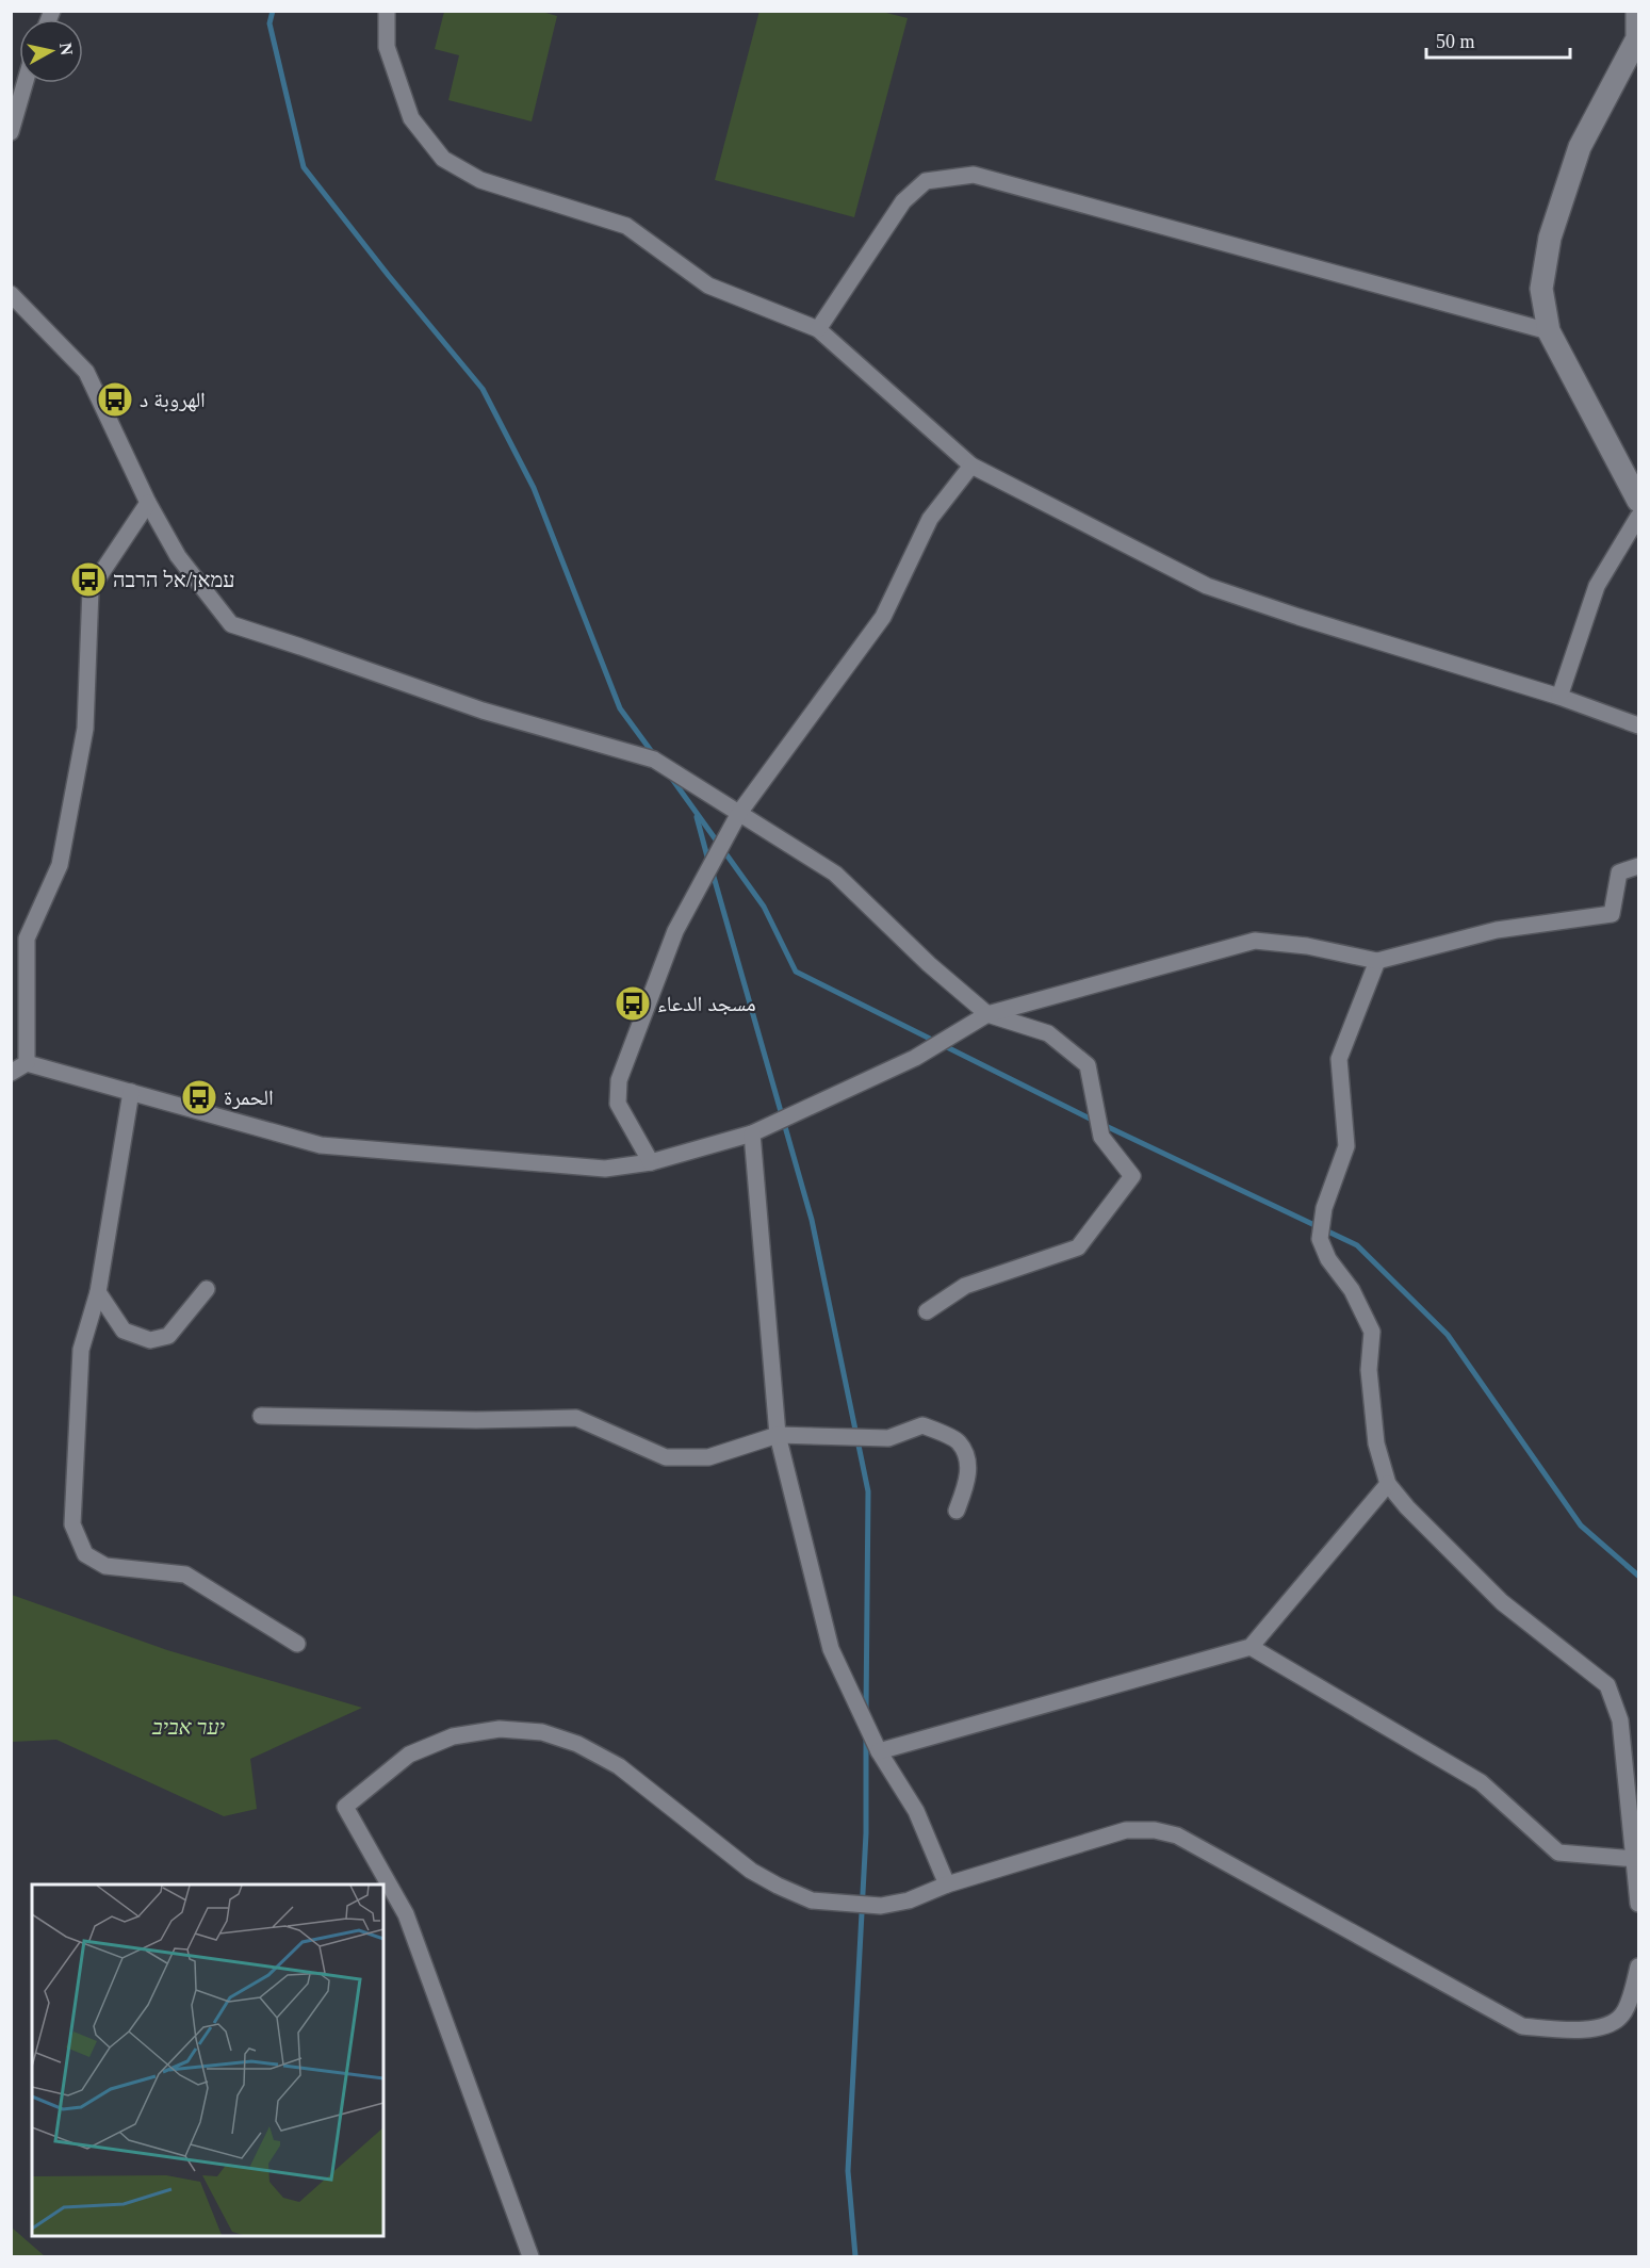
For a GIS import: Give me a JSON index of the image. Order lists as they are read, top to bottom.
{
  "parks": ["יער אביב"],
  "places": {
    "bus stop": [
      "الهروبة د",
      "עמאן/אל הרבה",
      "مسجد الدعاء",
      "الحمرة"
    ]
  },
  "scale_bar": "50 m",
  "north": "right"
}
